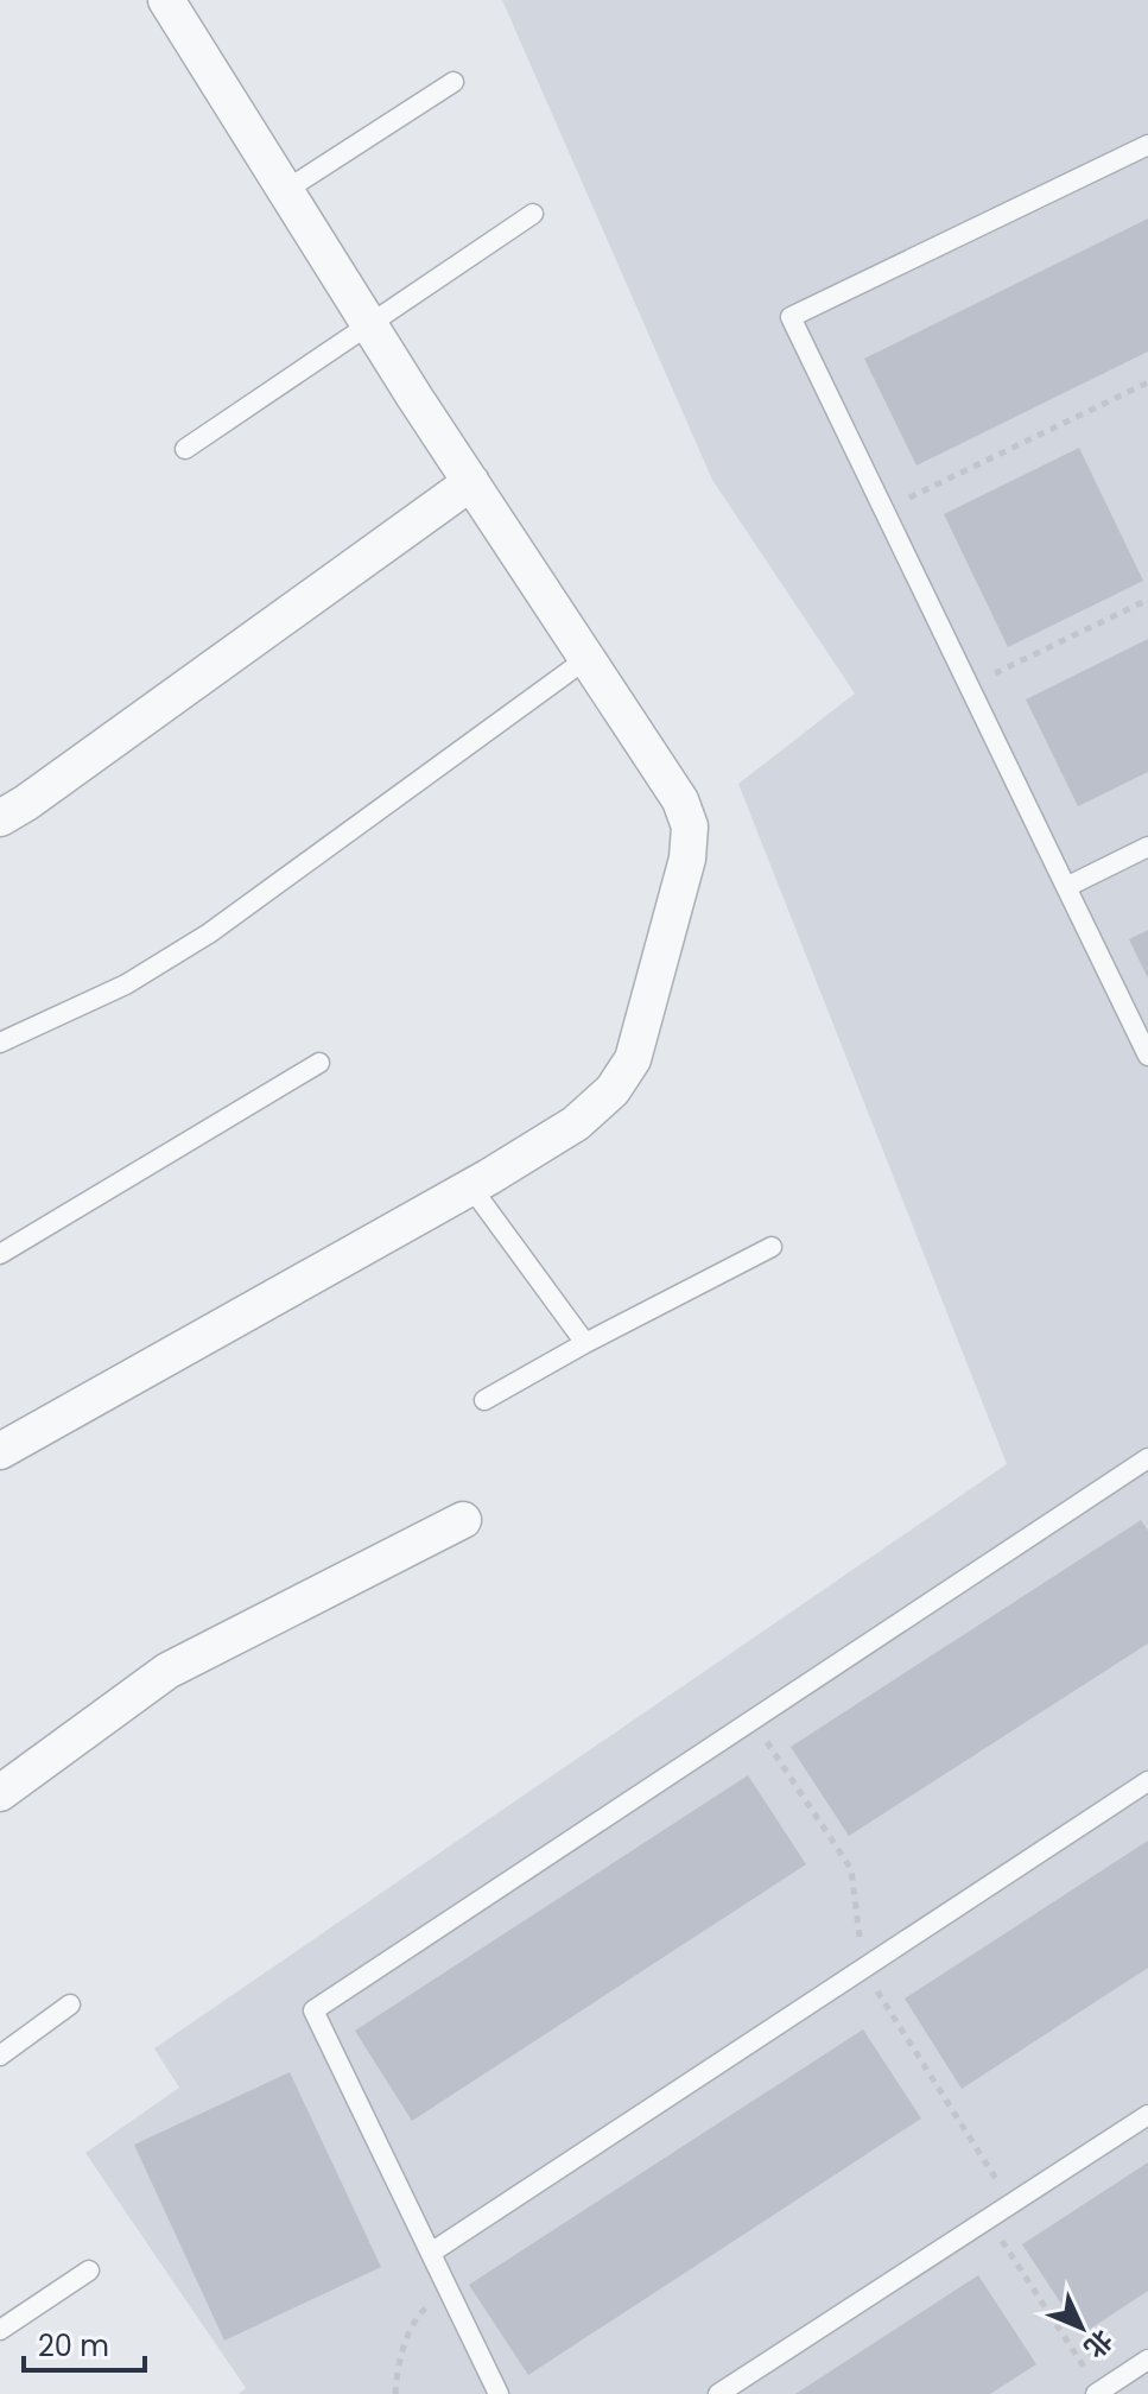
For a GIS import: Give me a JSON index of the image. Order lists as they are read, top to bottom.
{
  "scale_bar": "20 m",
  "north": "bottom right"
}
